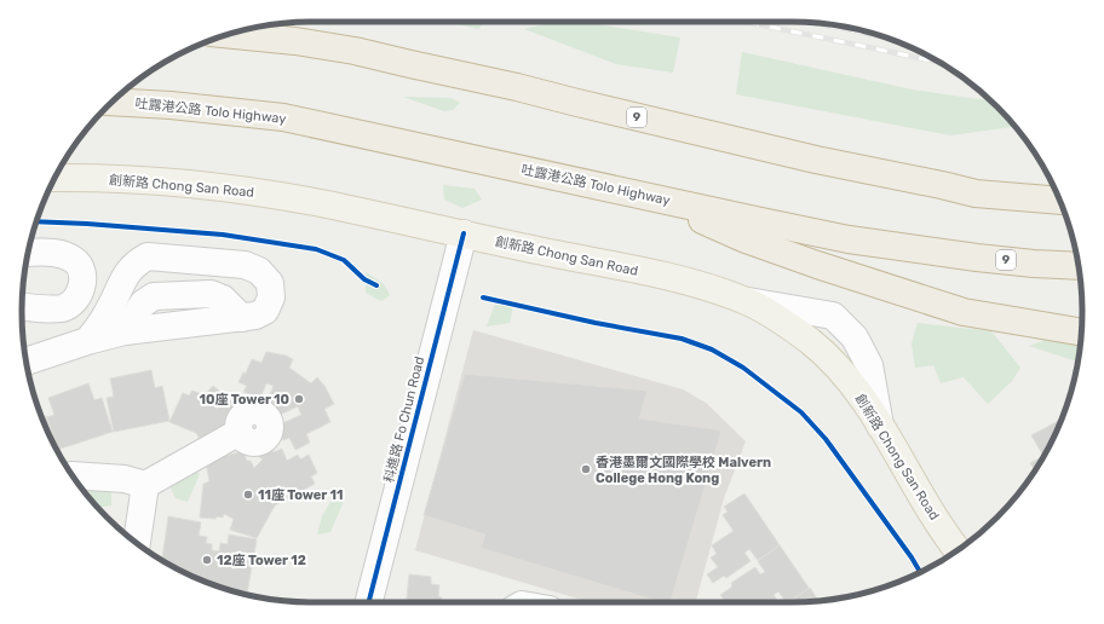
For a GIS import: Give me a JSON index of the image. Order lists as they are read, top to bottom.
{
  "streets": {
    "highway": ["吐露港公路 Tolo Highway", "9"],
    "main road": ["創新路 Chong San Road"],
    "street": ["科進路 Fo Chun Road"]
  },
  "crossings": [
    ["創新路 Chong San Road", "科進路 Fo Chun Road"]
  ],
  "places": [
    "10座 Tower 10",
    "香港墨爾文國際學校 Malvern College Hong Kong",
    "11座 Tower 11",
    "12座 Tower 12"
  ]
}
